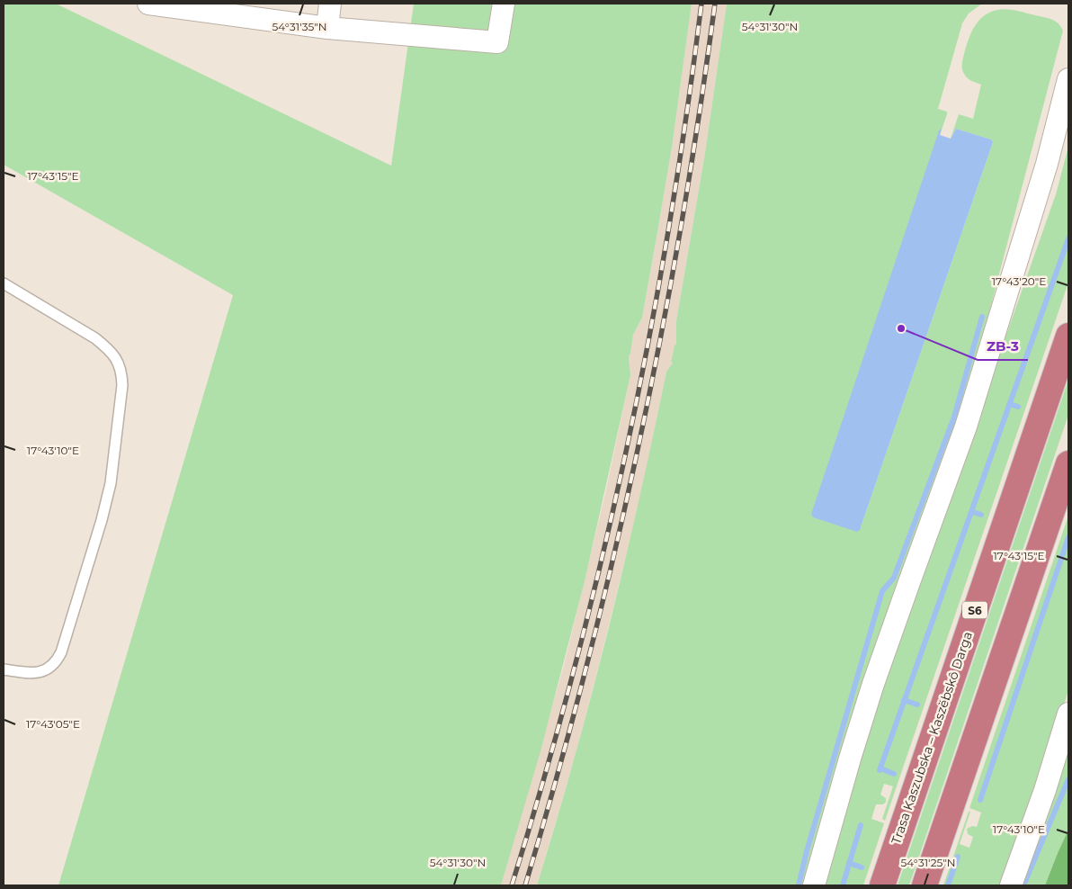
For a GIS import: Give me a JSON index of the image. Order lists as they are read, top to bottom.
{
  "streets": {
    "highway": ["S6", "Trasa Kaszubska – Kaszëbskô Darga"]
  },
  "places": ["ZB-3"],
  "coordinates": [
    "54°31'35\"N",
    "54°31'30\"N",
    "17°43'15\"E",
    "17°43'20\"E",
    "17°43'10\"E",
    "17°43'05\"E",
    "54°31'25\"N"
  ]
}
